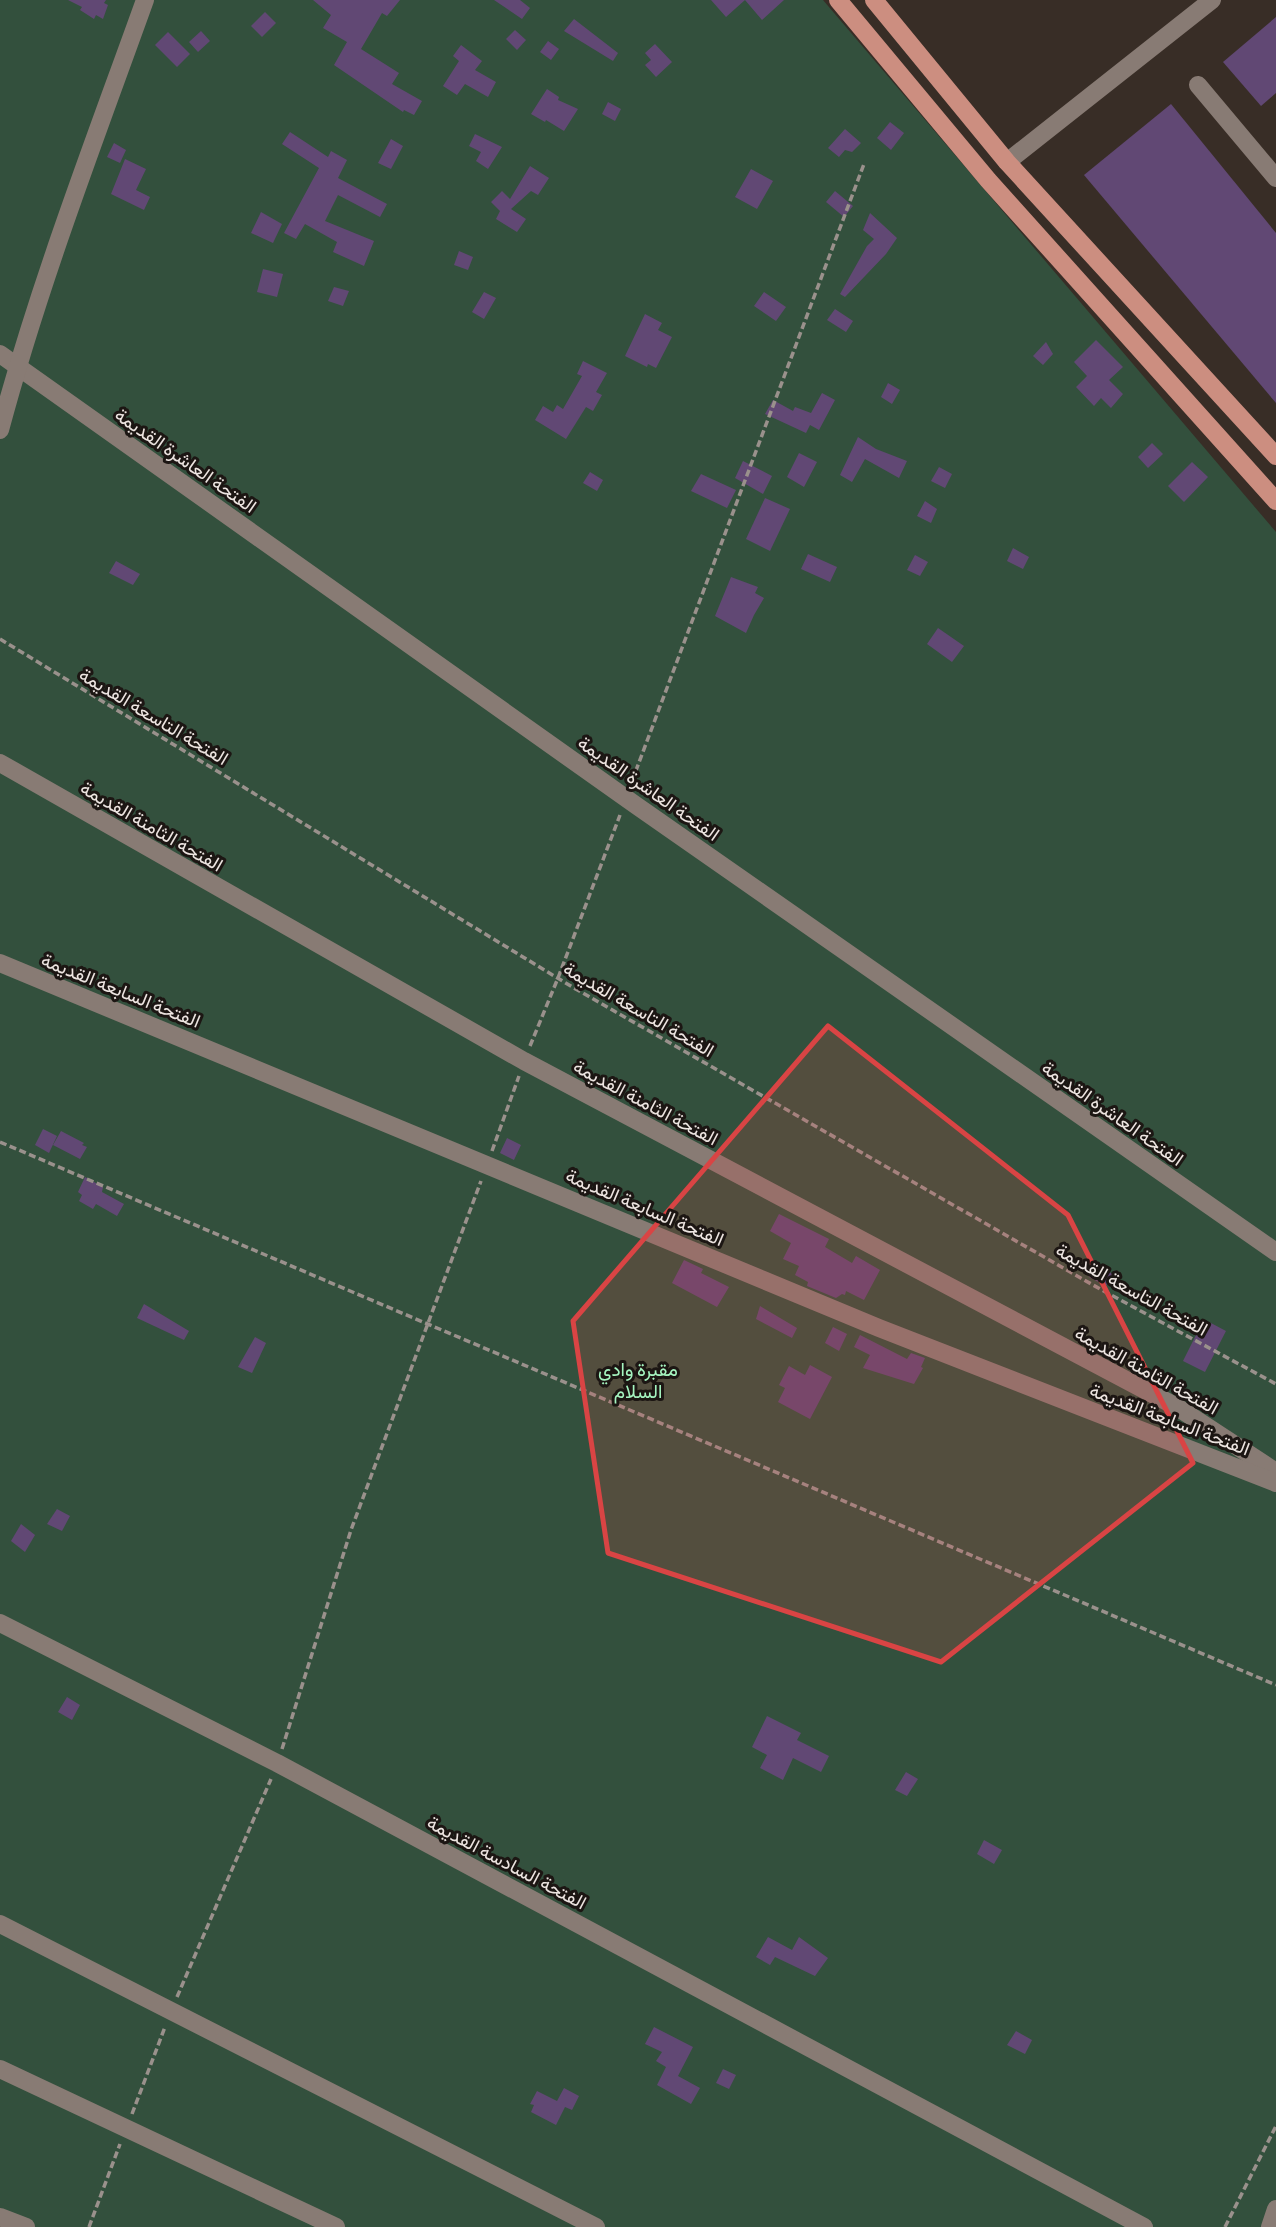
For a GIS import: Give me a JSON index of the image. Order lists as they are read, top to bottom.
{
  "streets": {
    "street": [
      "الفتحة العاشرة القديمة",
      "الفتحة الثامنة القديمة",
      "الفتحة السابعة القديمة",
      "الفتحة السادسة القديمة"
    ],
    "path": ["الفتحة التاسعة القديمة"]
  },
  "parks": ["مقبرة وادي السلام"]
}
